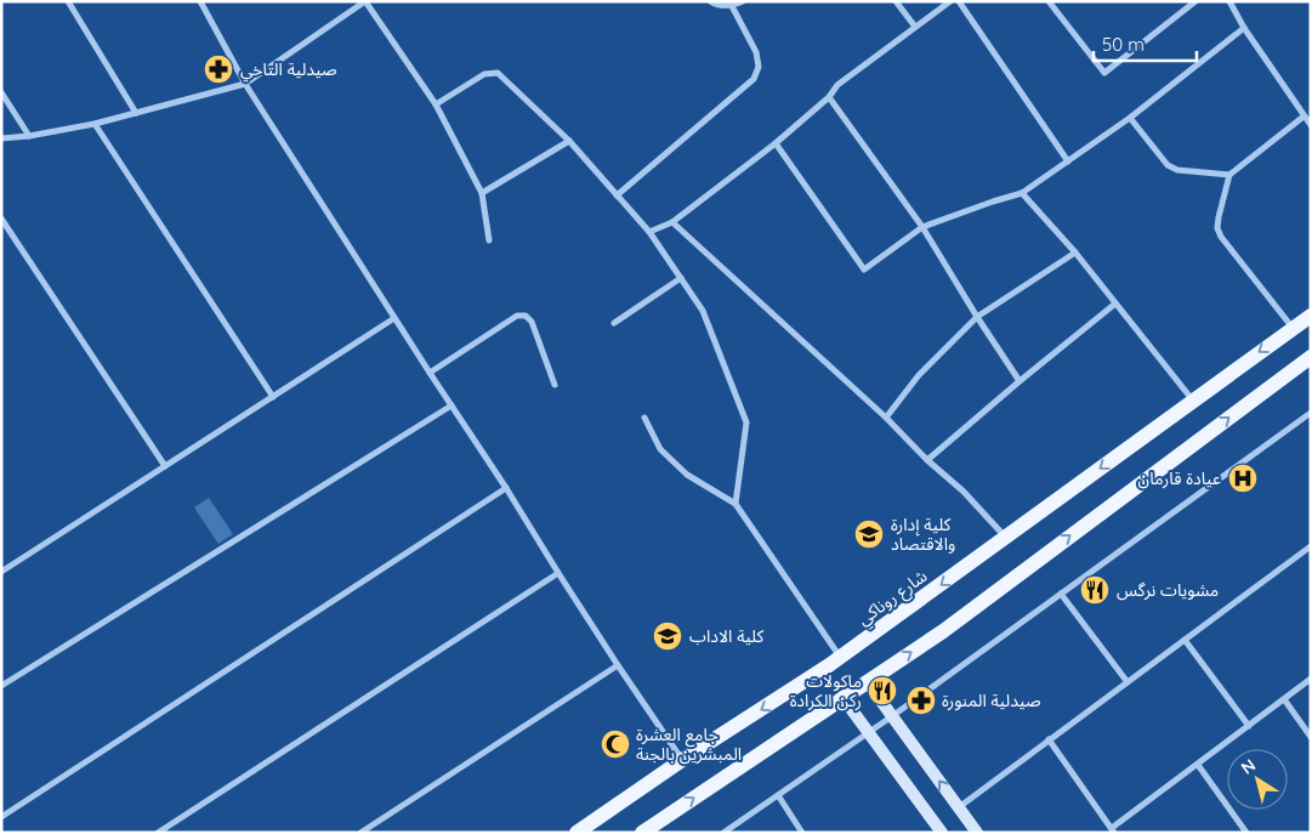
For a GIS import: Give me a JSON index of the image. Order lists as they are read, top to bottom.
{
  "streets": {
    "main road": ["شارع روناكي"]
  },
  "places": {
    "pharmacy": ["صيدلية التاخي", "صيدلية المنورة"],
    "hospital": ["عيادة قارمان"],
    "school or university": ["كلية إدارة والاقتصاد", "كلية الاداب"],
    "restaurant": ["مشويات نرگس", "ماكولات ركن الكرادة"],
    "mosque": ["جامع العشرة المبشرين بالجنة"]
  },
  "scale_bar": "50 m",
  "north": "top left"
}
